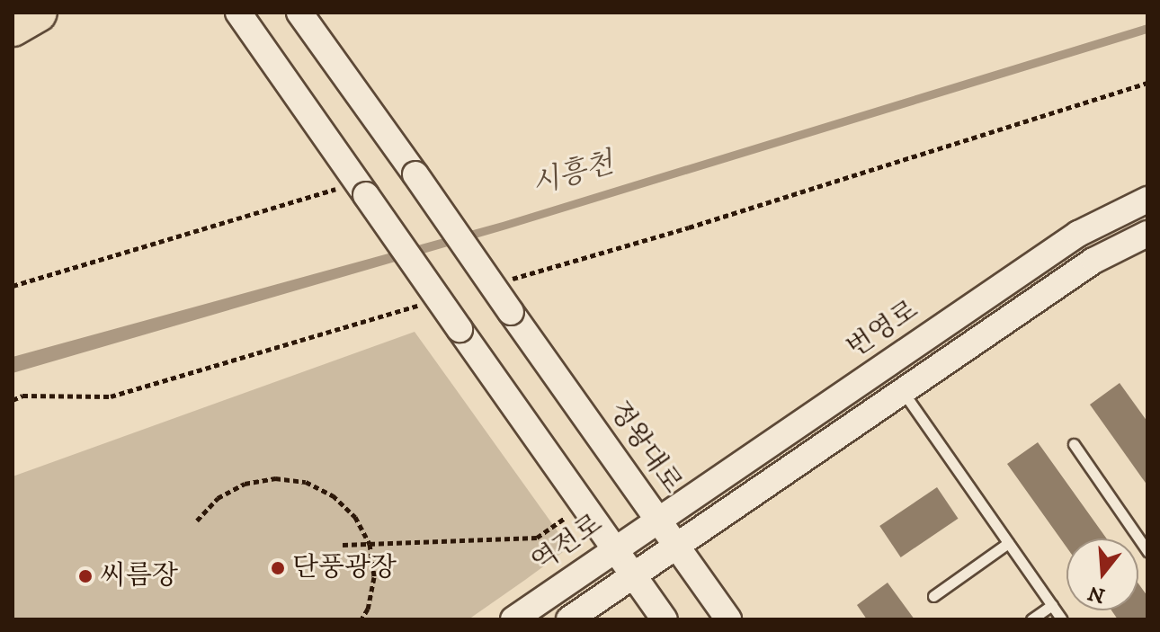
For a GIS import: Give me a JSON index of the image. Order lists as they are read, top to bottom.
{
  "streets": {
    "street": ["번영로", "정왕대로", "역전로"]
  },
  "crossings": [
    ["번영로", "정왕대로"],
    ["번영로", "역전로"],
    ["정왕대로", "역전로"]
  ],
  "water": ["시흥천"],
  "places": ["단풍광장", "씨름장"],
  "north": "bottom"
}
